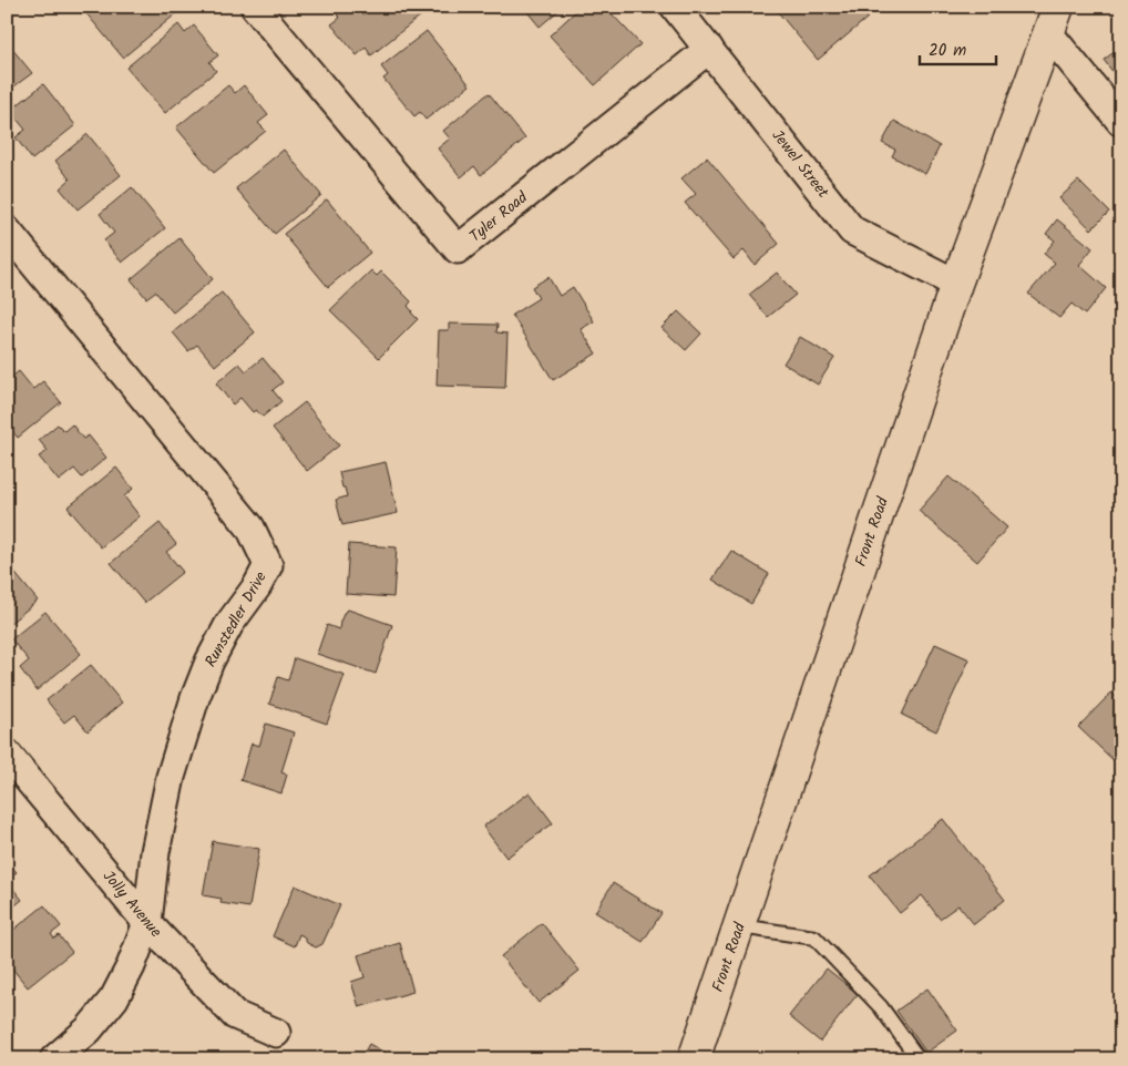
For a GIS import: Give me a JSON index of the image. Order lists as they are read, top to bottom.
{
  "streets": {
    "main road": ["Front Road"],
    "street": [
      "Jewel Street",
      "Tyler Road",
      "Runstedler Drive",
      "Jolly Avenue"
    ]
  },
  "crossings": [
    ["Jewel Street", "Tyler Road"],
    ["Jewel Street", "Front Road"],
    ["Runstedler Drive", "Jolly Avenue"]
  ],
  "scale_bar": "20 m"
}
